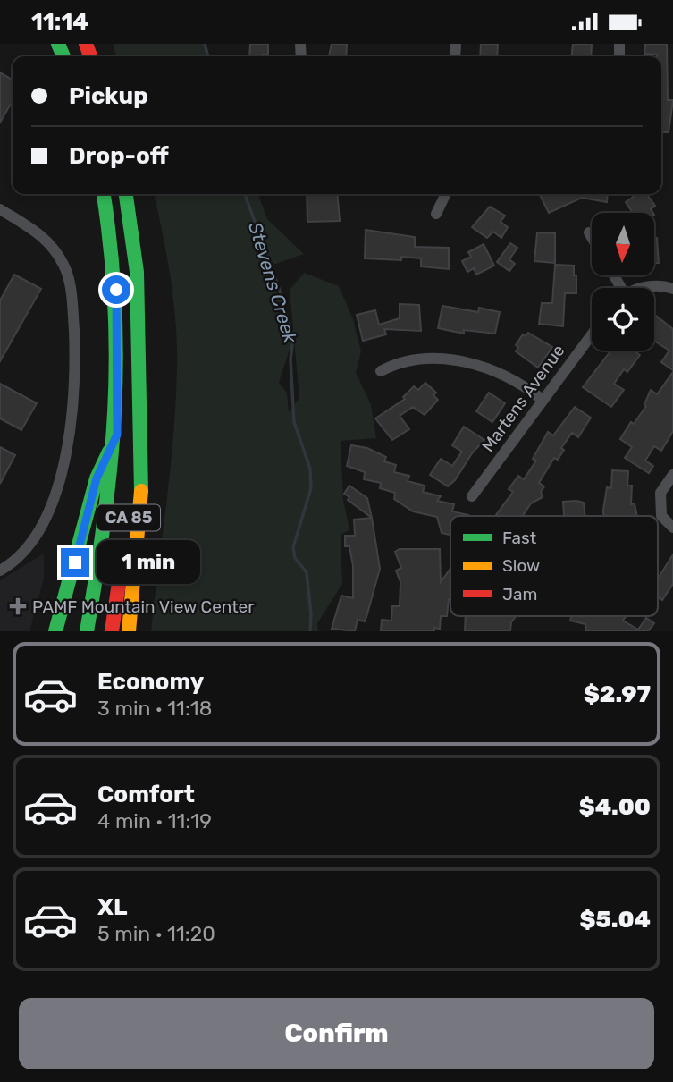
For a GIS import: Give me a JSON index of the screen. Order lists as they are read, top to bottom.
{
  "streets": {
    "highway": ["CA 85"],
    "street": ["Martens Avenue"]
  },
  "water": ["Stevens Creek"],
  "places": {
    "health": ["PAMF Mountain View Center"]
  },
  "legend": ["Fast", "Slow", "Jam"],
  "north": "bottom",
  "page": {
    "status": "11:14",
    "banner": ["Pickup", "Drop-off"],
    "bubble": "1 min",
    "list": [
      {
        "name": "Economy",
        "note": "3 min · 11:18",
        "value": "$2.97"
      },
      {
        "name": "Comfort",
        "note": "4 min · 11:19",
        "value": "$4.00"
      },
      {
        "name": "XL",
        "note": "5 min · 11:20",
        "value": "$5.04"
      }
    ],
    "buttons": "Confirm"
  }
}
